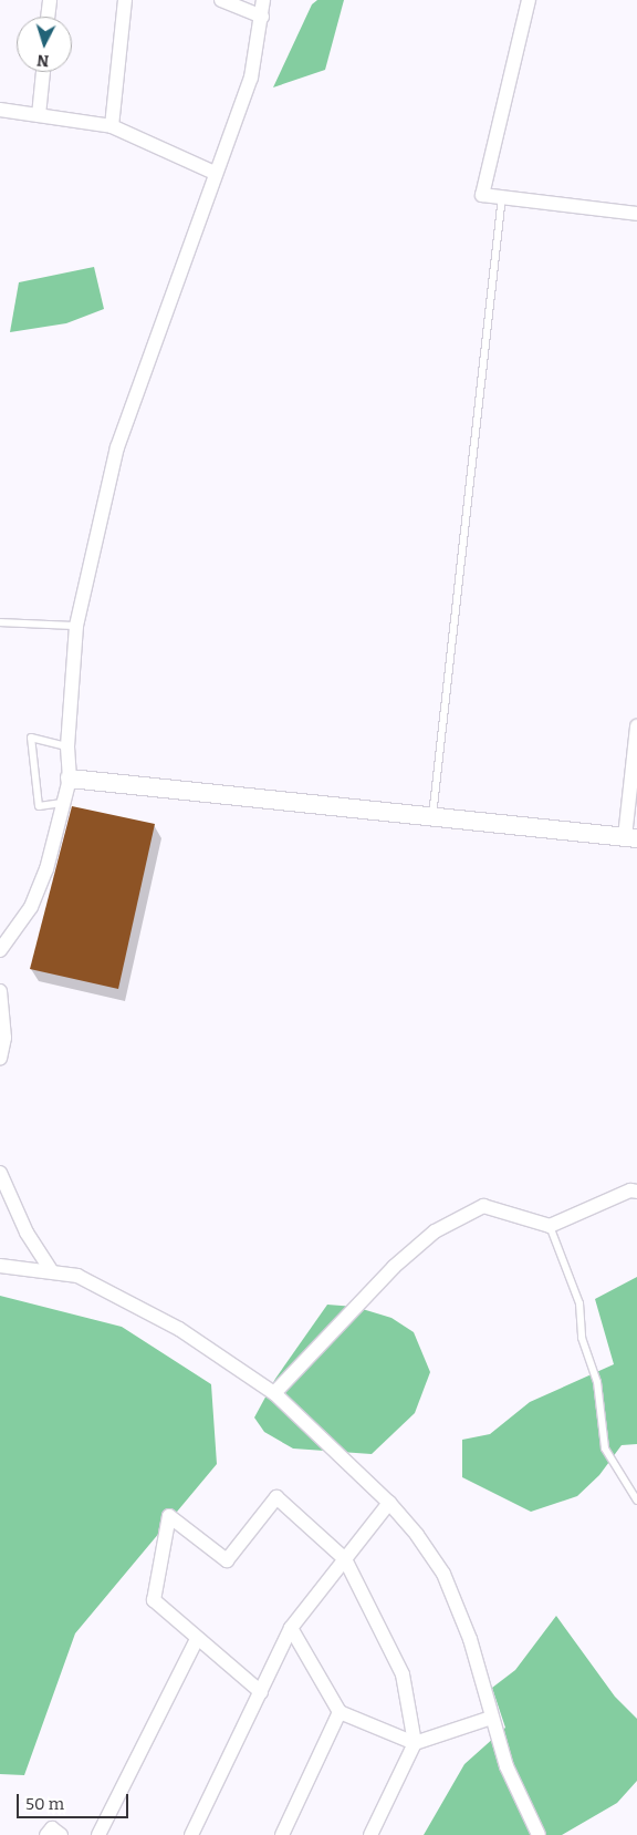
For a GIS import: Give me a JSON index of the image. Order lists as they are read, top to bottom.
{
  "scale_bar": "50 m",
  "north": "bottom"
}
